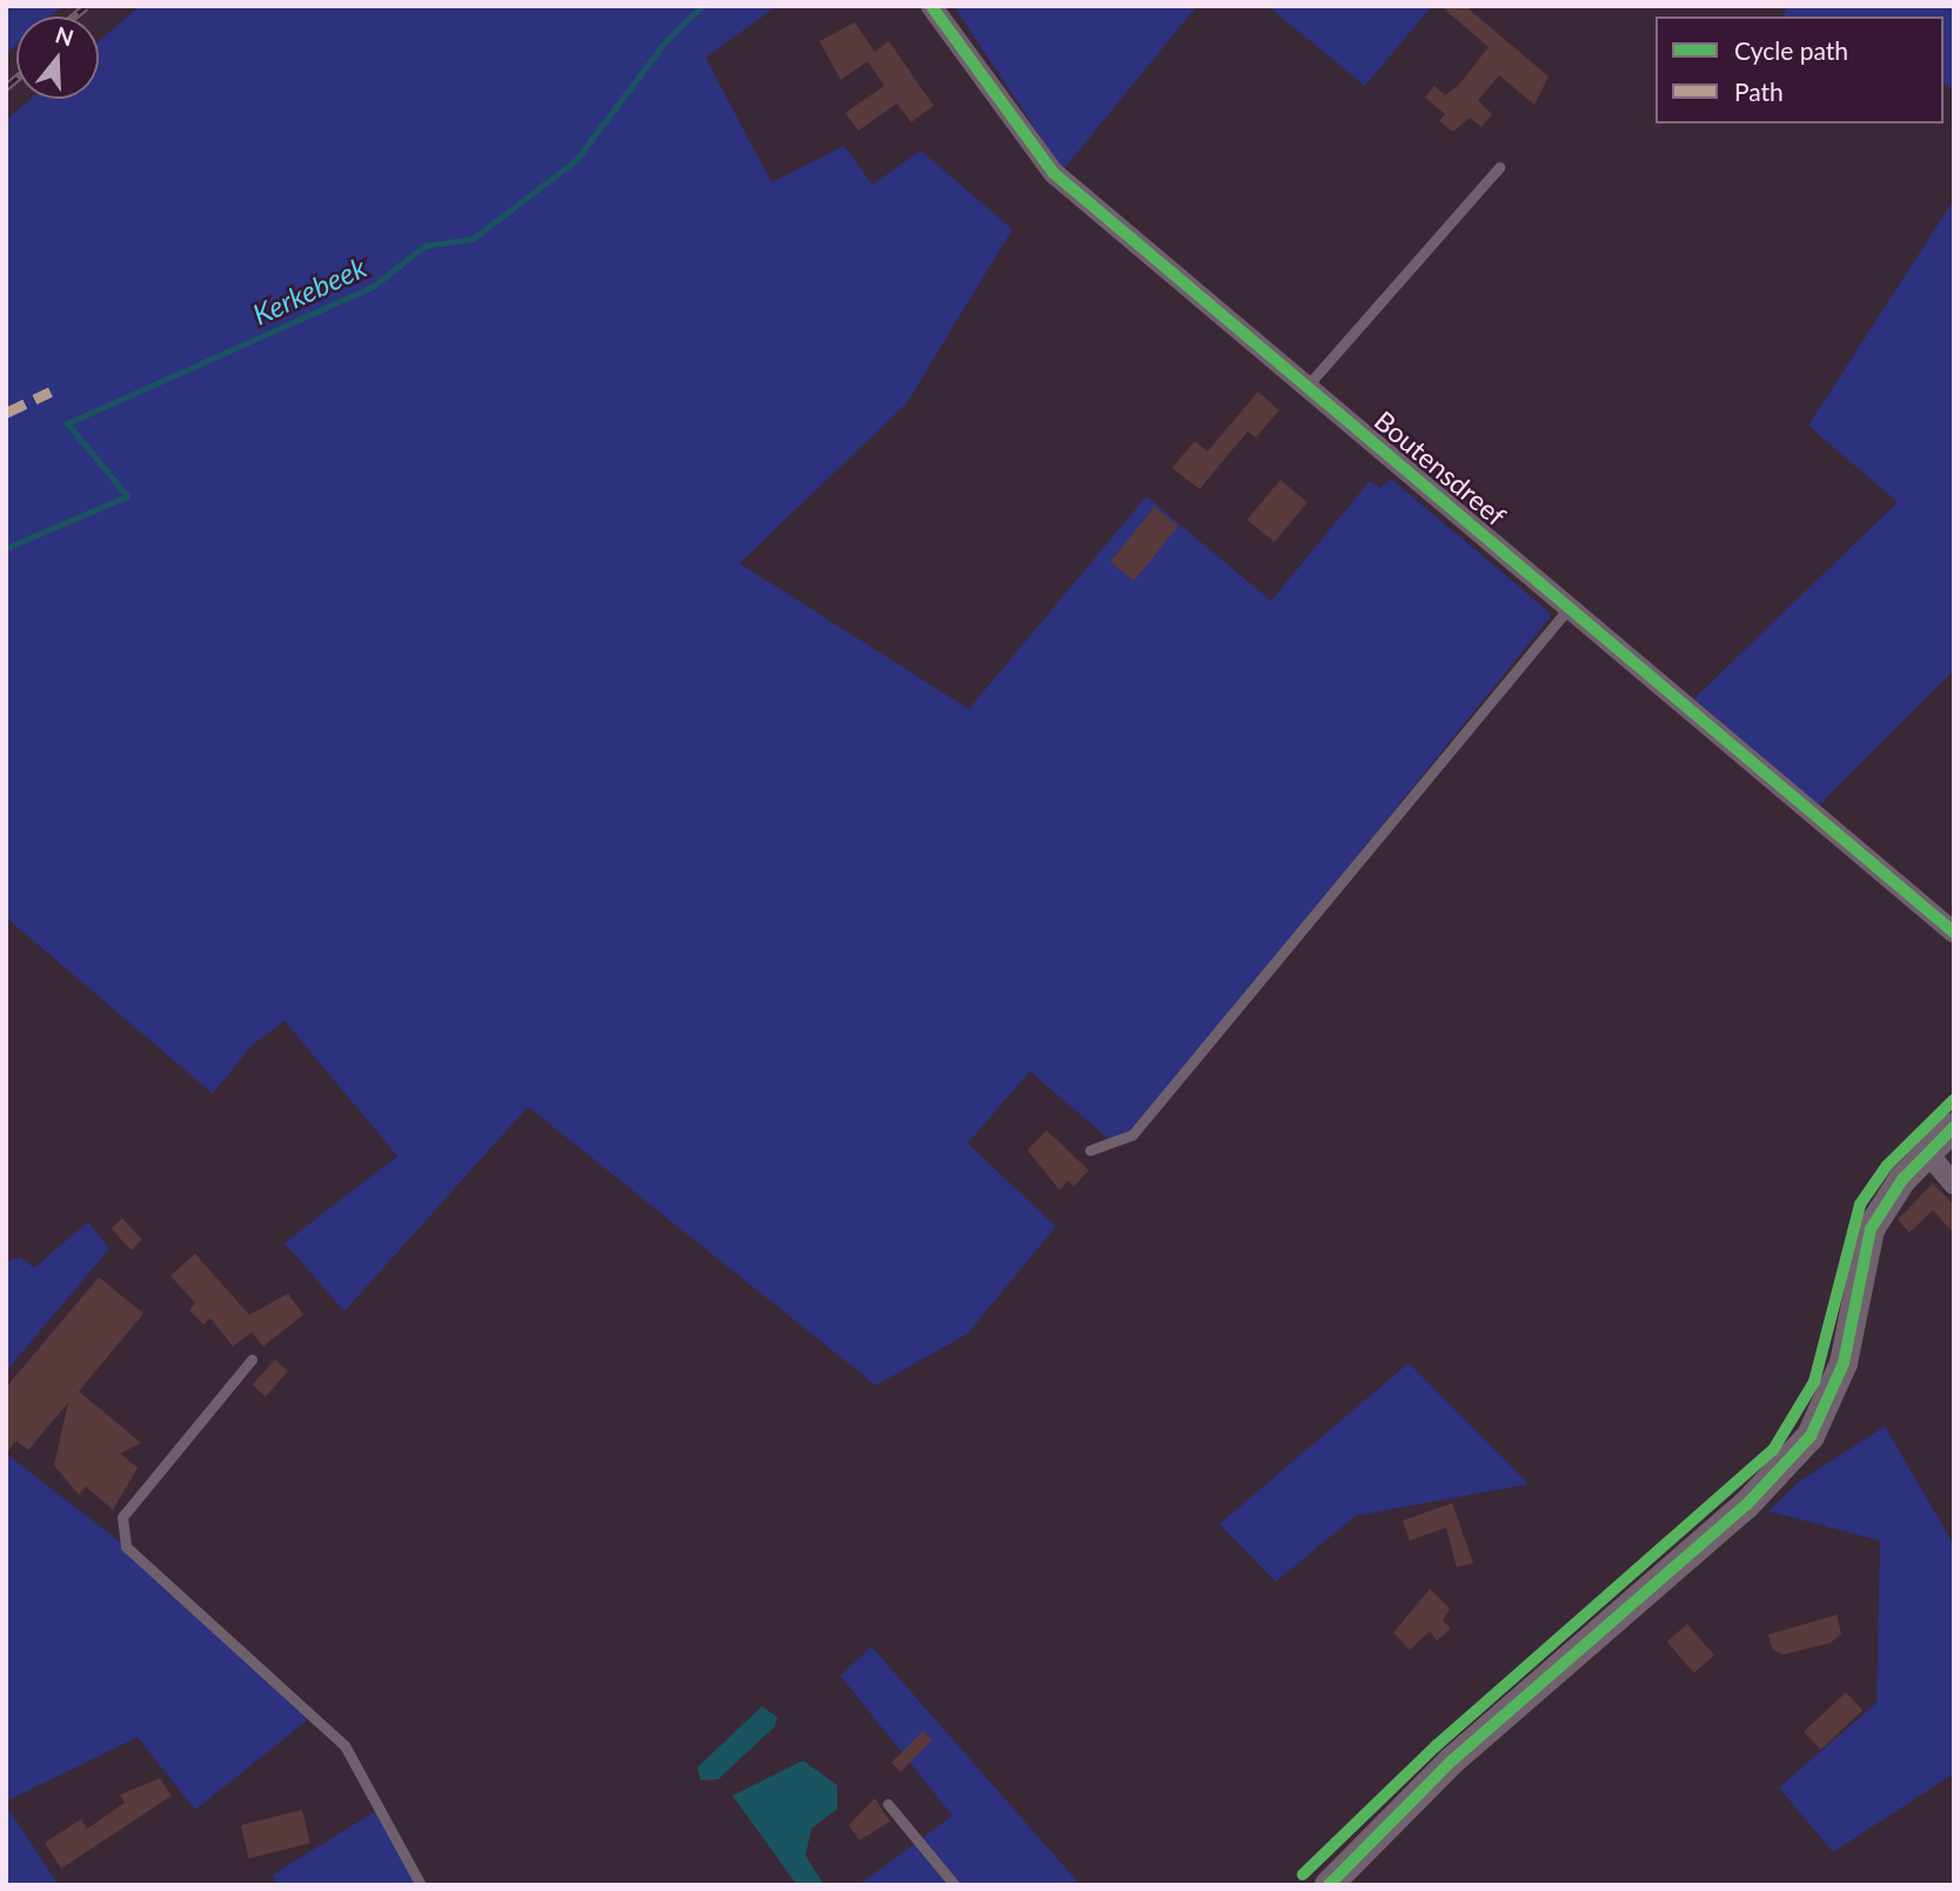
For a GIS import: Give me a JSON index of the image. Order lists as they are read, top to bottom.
{
  "streets": {
    "street": ["Boutensdreef"]
  },
  "water": ["Kerkebeek"],
  "legend": ["Cycle path", "Path"],
  "north": "top"
}
